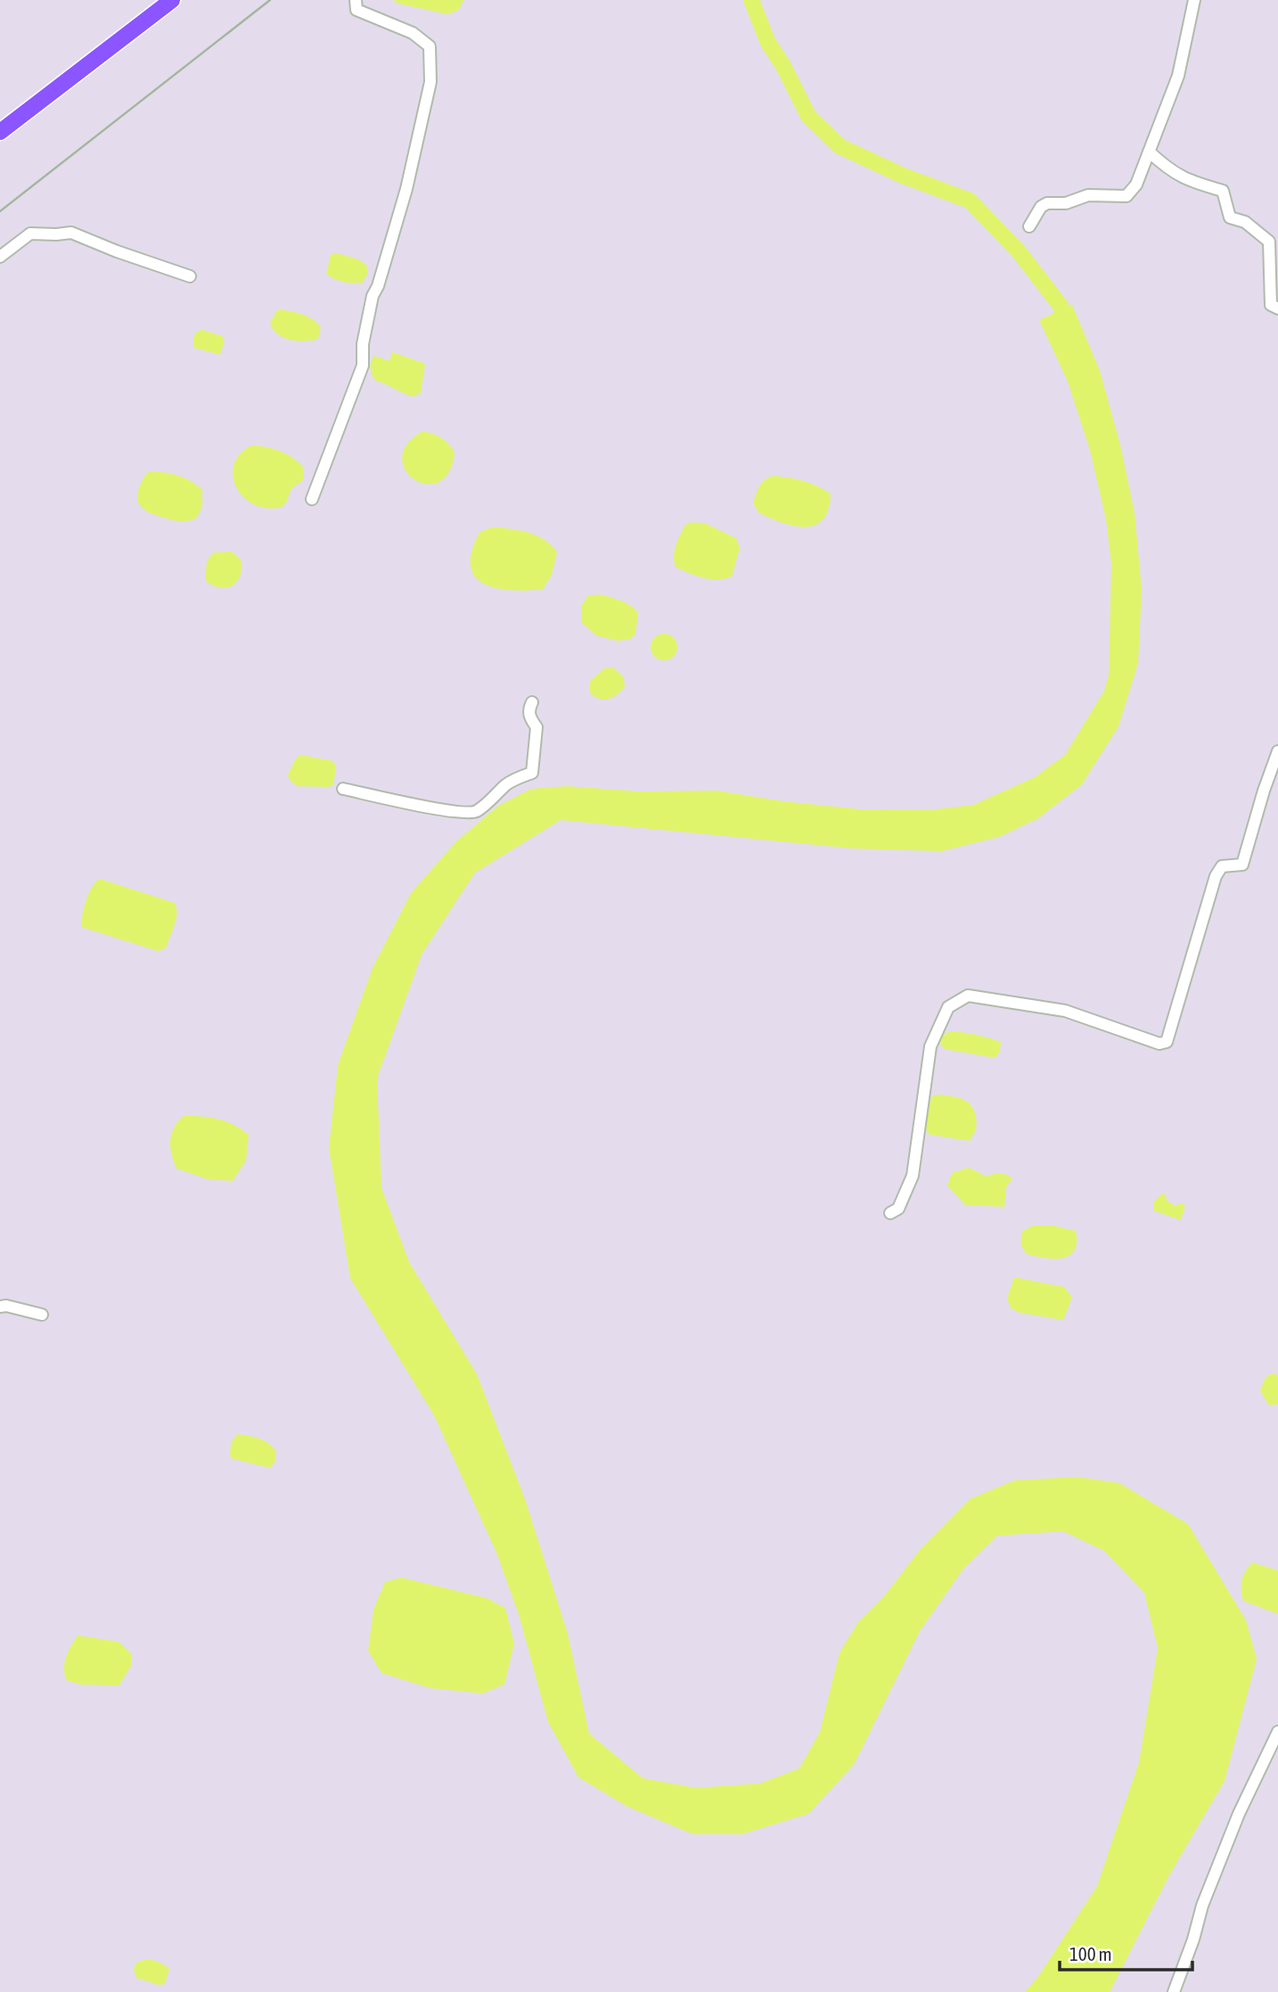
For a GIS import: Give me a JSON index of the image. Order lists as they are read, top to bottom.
{
  "scale_bar": "100 m"
}
